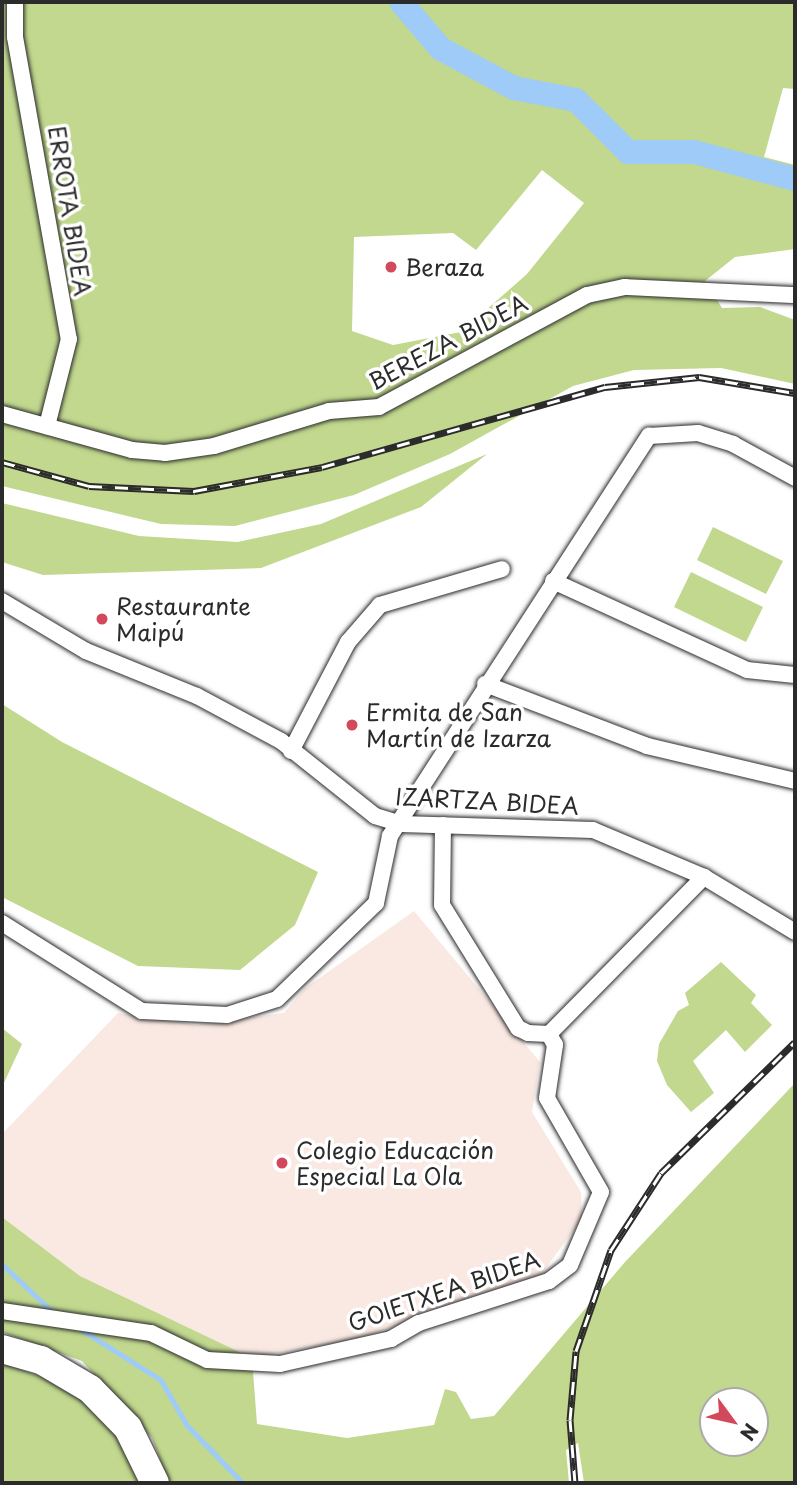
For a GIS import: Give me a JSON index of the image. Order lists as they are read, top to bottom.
{
  "streets": {
    "street": [
      "ERROTA BIDEA",
      "BEREZA BIDEA",
      "IZARTZA BIDEA",
      "GOIETXEA BIDEA"
    ]
  },
  "crossings": [
    ["ERROTA BIDEA", "BEREZA BIDEA"]
  ],
  "places": [
    "Beraza",
    "Restaurante Maipú",
    "Ermita de San Martín de Izarza",
    "Colegio Educación Especial La Ola"
  ],
  "north": "bottom right"
}
